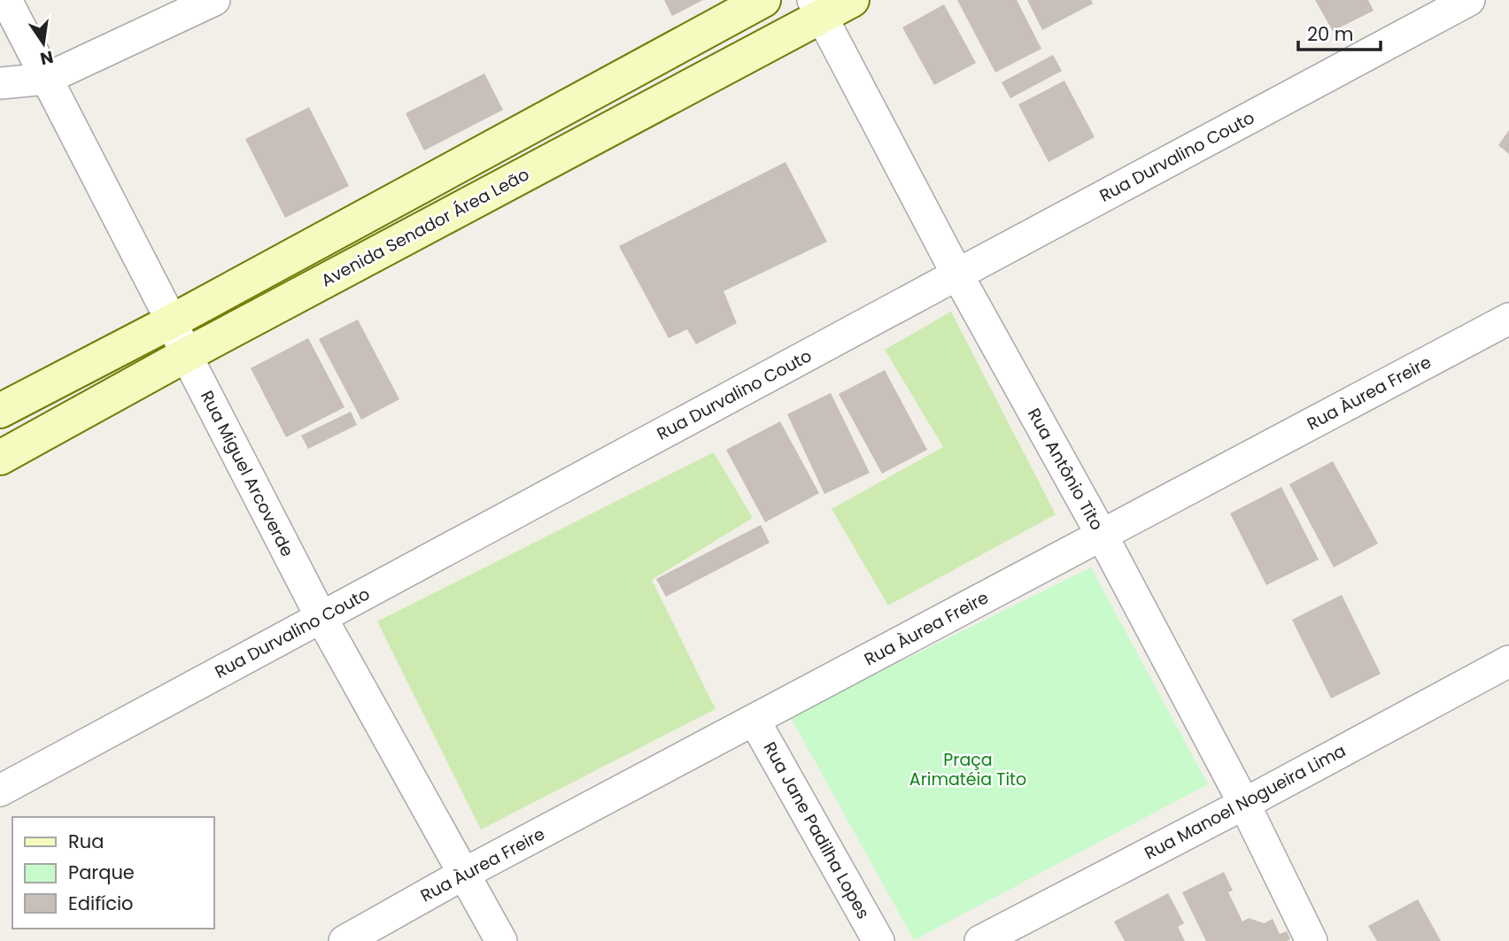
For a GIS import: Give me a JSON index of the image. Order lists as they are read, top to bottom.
{
  "streets": {
    "street": [
      "Rua Durvalino Couto",
      "Avenida Senador Área Leão",
      "Rua Àurea Freire",
      "Rua Antônio Tito",
      "Rua Miguel Arcoverde",
      "Rua Manoel Nogueira Lima",
      "Rua Jane Padilha Lopes"
    ]
  },
  "crossings": [
    ["Rua Durvalino Couto", "Rua Antônio Tito"],
    ["Rua Durvalino Couto", "Rua Miguel Arcoverde"],
    ["Avenida Senador Área Leão", "Rua Antônio Tito"],
    ["Avenida Senador Área Leão", "Rua Miguel Arcoverde"],
    ["Rua Àurea Freire", "Rua Antônio Tito"],
    ["Rua Àurea Freire", "Rua Miguel Arcoverde"],
    ["Rua Àurea Freire", "Rua Jane Padilha Lopes"],
    ["Rua Antônio Tito", "Rua Manoel Nogueira Lima"]
  ],
  "parks": ["Praça Arimatéia Tito"],
  "legend": ["Rua", "Parque", "Edifício"],
  "scale_bar": "20 m",
  "north": "bottom"
}
